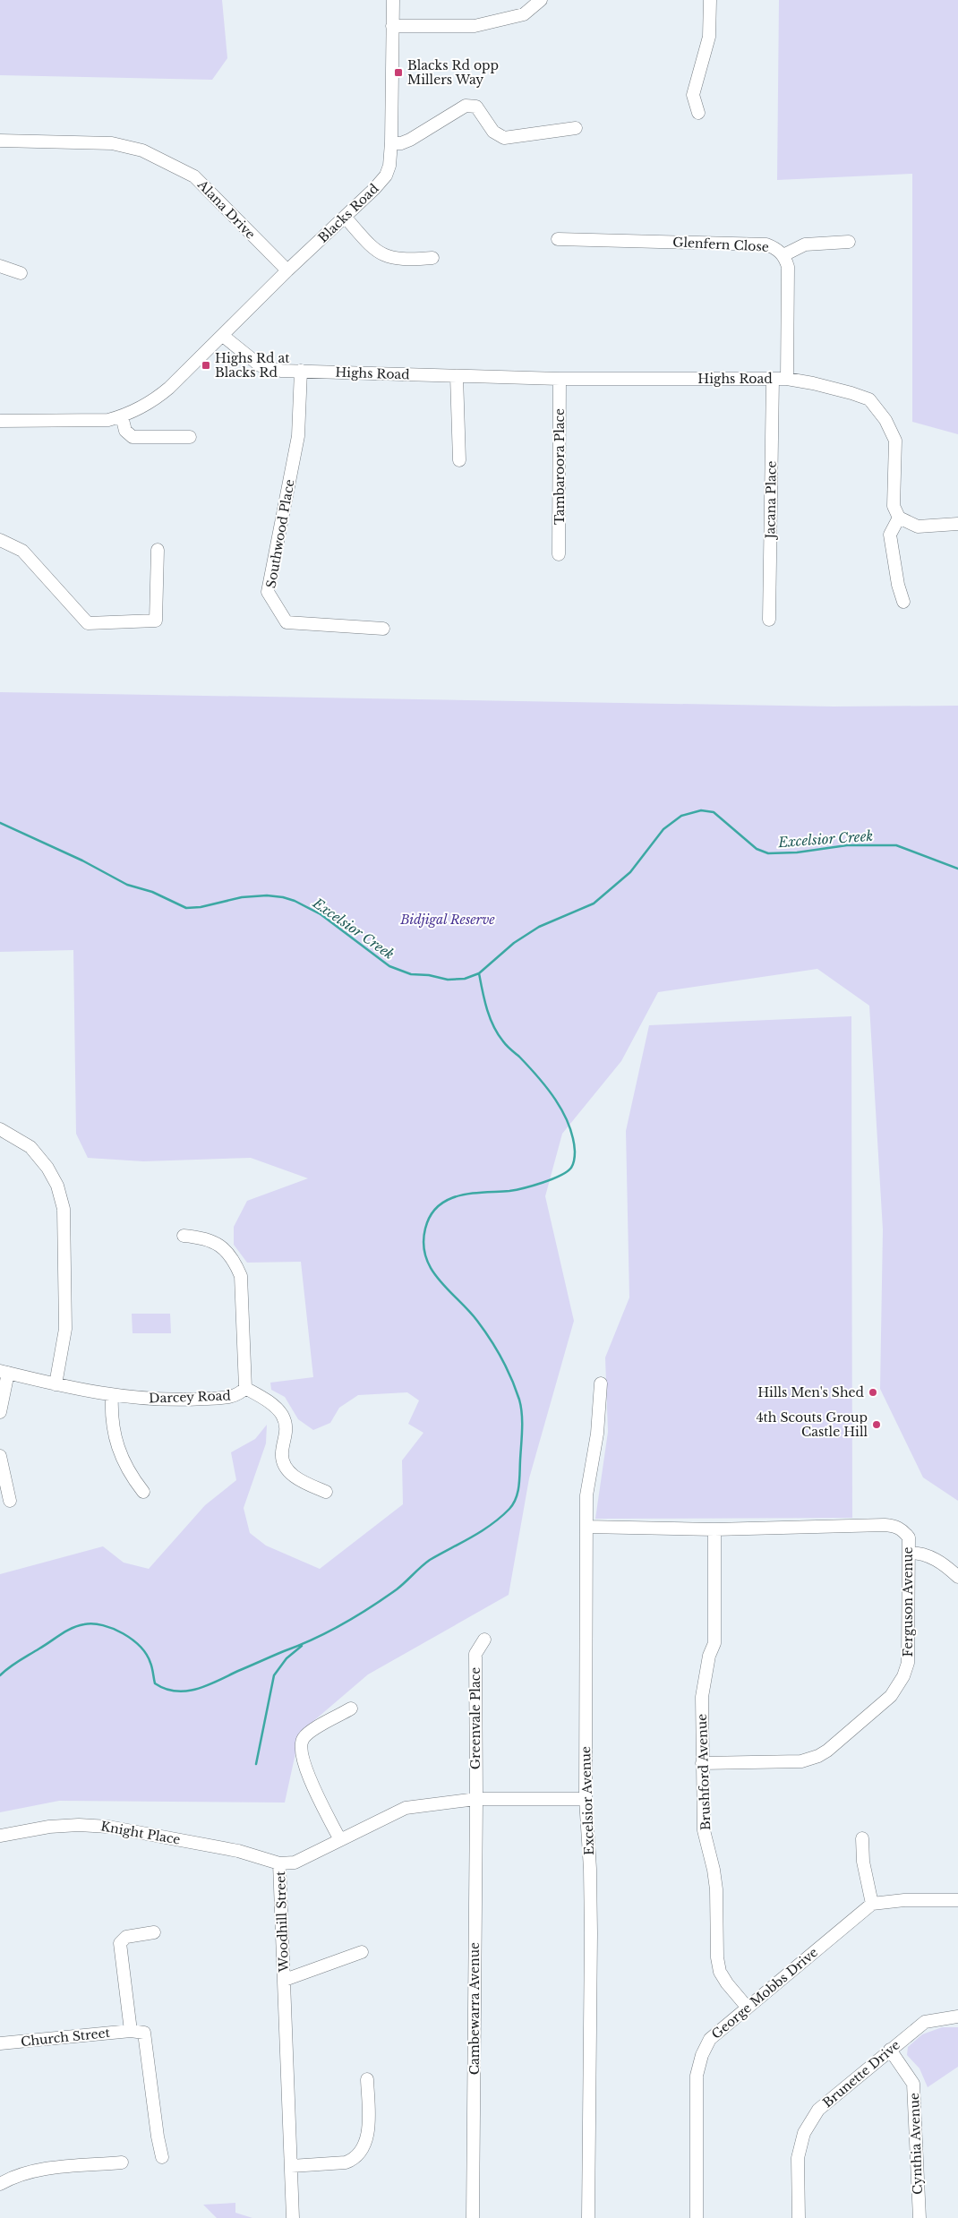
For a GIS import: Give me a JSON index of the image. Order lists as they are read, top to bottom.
{
  "streets": {
    "street": [
      "Alana Drive",
      "Blacks Road",
      "Glenfern Close",
      "Highs Road",
      "Tambaroora Place",
      "Jacana Place",
      "Southwood Place",
      "Darcey Road",
      "Ferguson Avenue",
      "Greenvale Place",
      "Brushford Avenue",
      "Excelsior Avenue",
      "Knight Place",
      "Woodhill Street",
      "George Mobbs Drive",
      "Cambewarra Avenue",
      "Church Street",
      "Brunette Drive",
      "Cynthia Avenue"
    ]
  },
  "crossings": [
    ["Alana Drive", "Blacks Road"],
    ["Blacks Road", "Highs Road"],
    ["Glenfern Close", "Highs Road"],
    ["Highs Road", "Tambaroora Place"],
    ["Highs Road", "Jacana Place"],
    ["Highs Road", "Southwood Place"],
    ["Ferguson Avenue", "Brushford Avenue"],
    ["Ferguson Avenue", "Excelsior Avenue"],
    ["Greenvale Place", "Woodhill Street"],
    ["Greenvale Place", "Cambewarra Avenue"],
    ["Brushford Avenue", "George Mobbs Drive"],
    ["Excelsior Avenue", "Woodhill Street"],
    ["Knight Place", "Woodhill Street"],
    ["Woodhill Street", "Cambewarra Avenue"],
    ["Brunette Drive", "Cynthia Avenue"]
  ],
  "water": ["Excelsior Creek"],
  "parks": ["Bidjigal Reserve"],
  "places": {
    "transit": ["Blacks Rd opp Millers Way", "Highs Rd at Blacks Rd"],
    "other": ["Hills Men's Shed", "4th Scouts Group Castle Hill"]
  }
}
